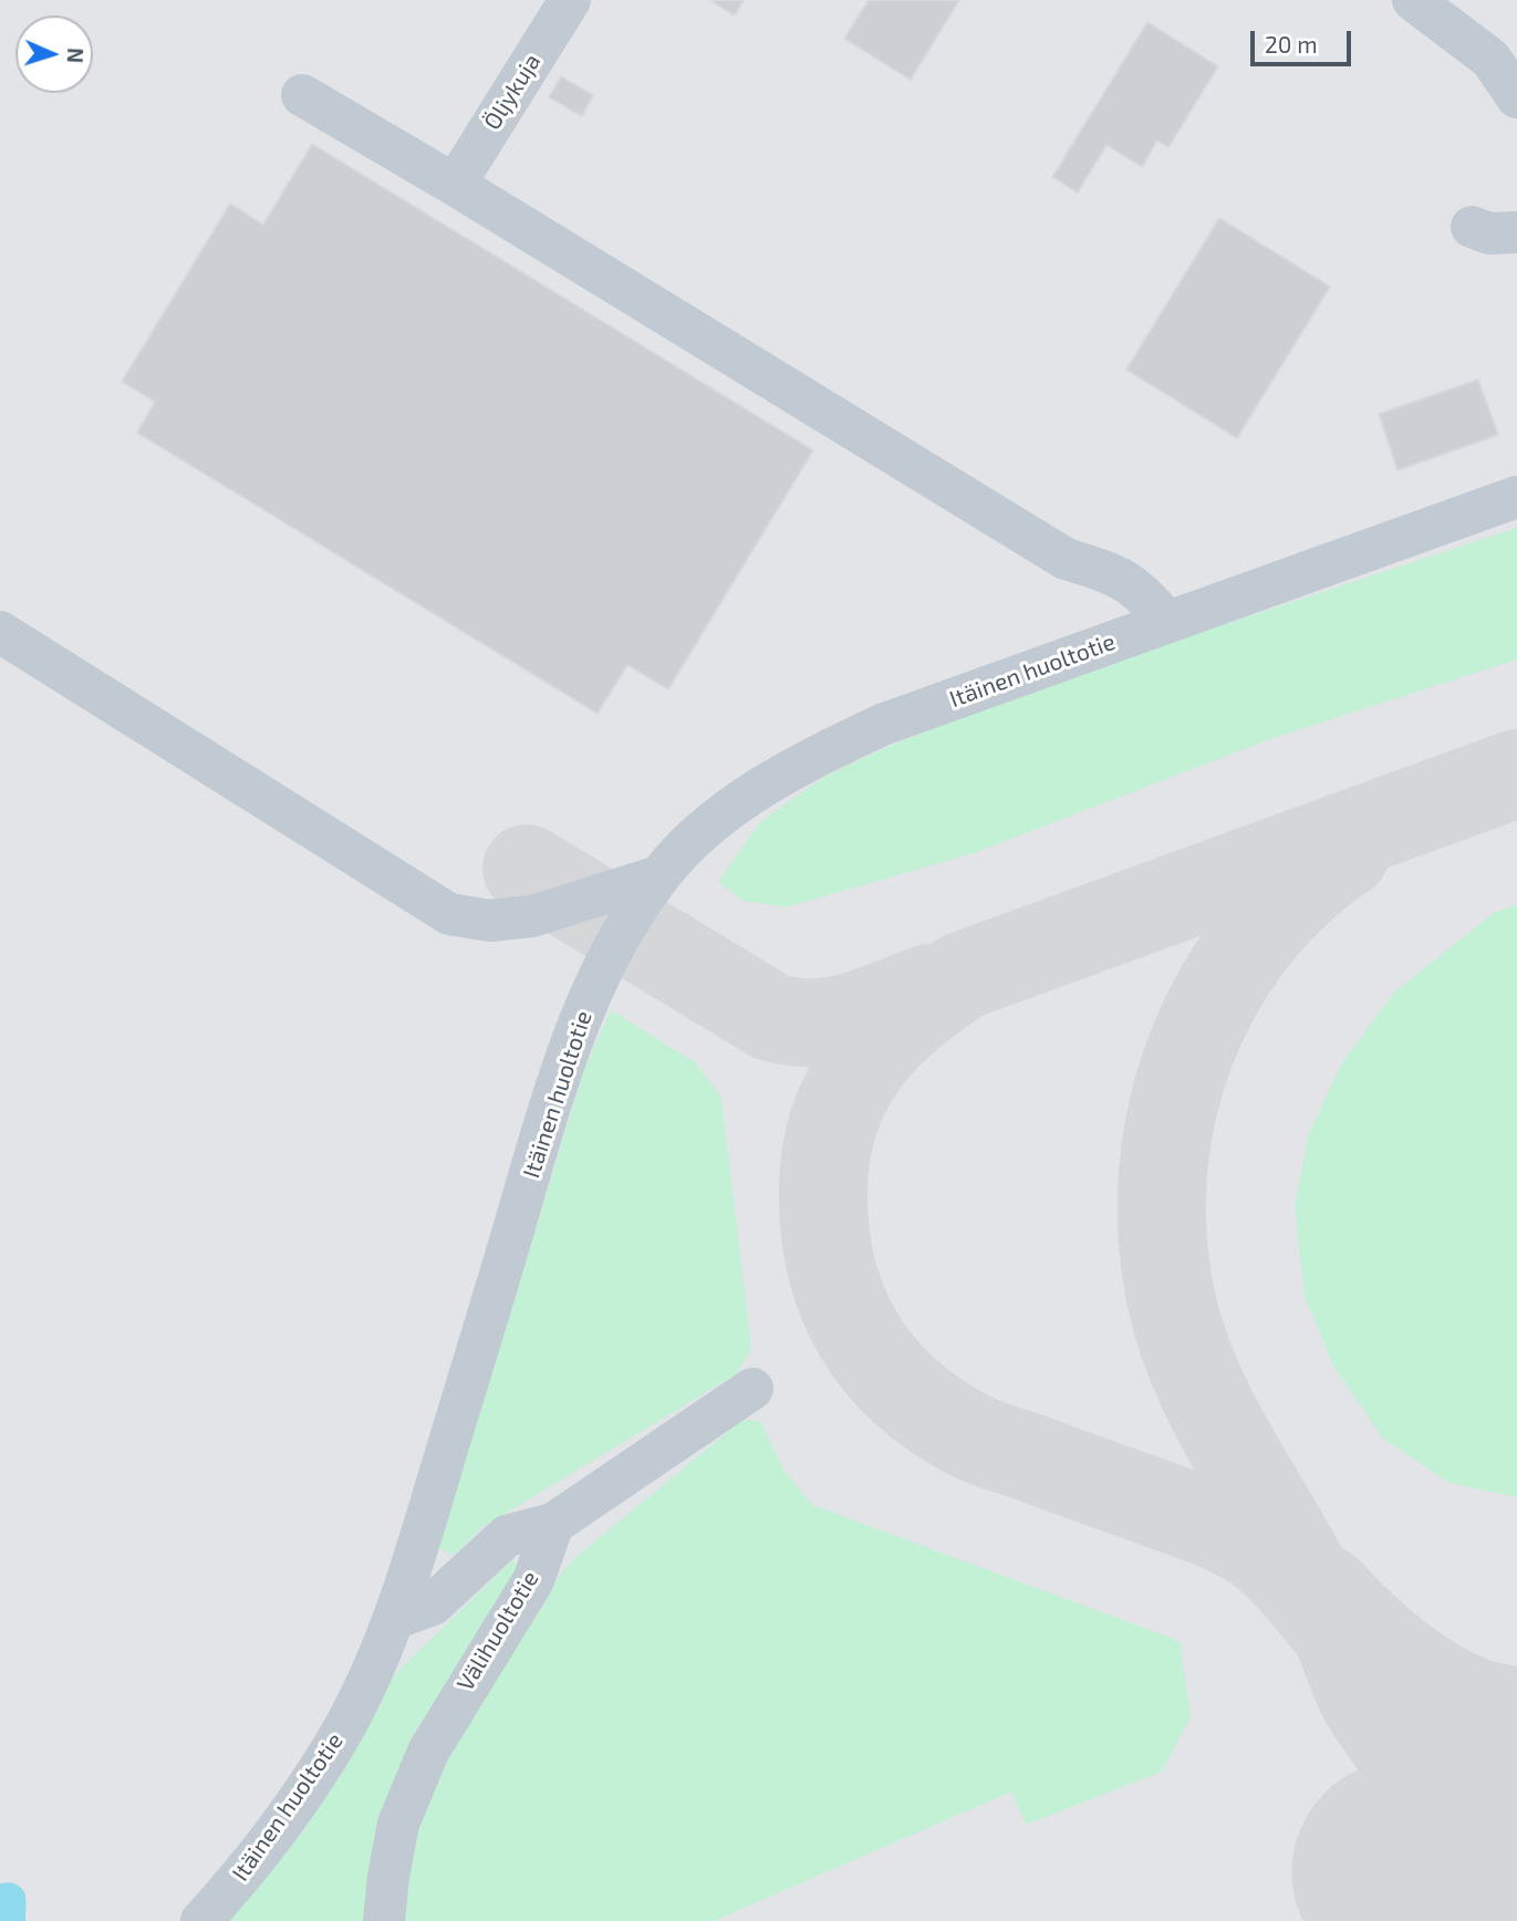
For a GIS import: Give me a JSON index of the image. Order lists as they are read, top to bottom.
{
  "streets": {
    "lane": ["Öljykuja", "Itäinen huoltotie", "Välihuoltotie"]
  },
  "scale_bar": "20 m",
  "north": "right"
}
